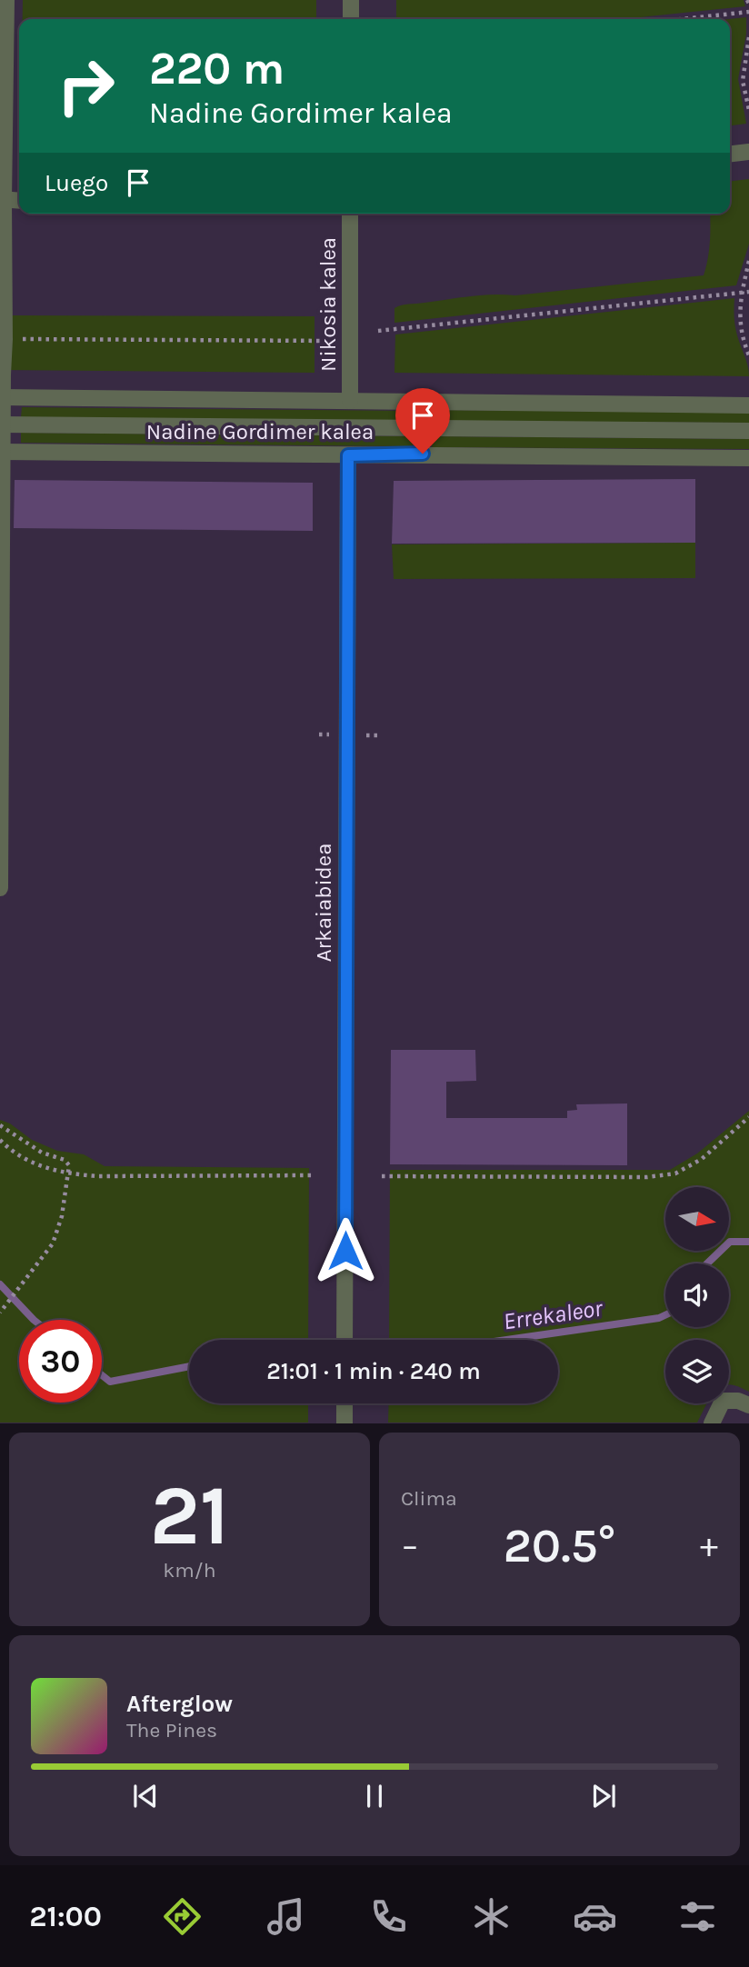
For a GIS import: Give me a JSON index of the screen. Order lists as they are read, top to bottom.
{
  "streets": {
    "street": ["Nikosia kalea", "Nadine Gordimer kalea", "Arkaiabidea"]
  },
  "crossings": [
    ["Nikosia kalea", "Nadine Gordimer kalea"],
    ["Nadine Gordimer kalea", "Arkaiabidea"]
  ],
  "water": ["Errekaleor"],
  "north": "right",
  "page": {
    "turn": ["220 m", "Nadine Gordimer kalea"],
    "then": "Luego",
    "limit": "30",
    "trip": "21:01 · 1 min · 240 m",
    "tile": [
      ["21", "km/h"],
      "Clima"
    ],
    "heat": ["−", "20.5°", "+"],
    "song": ["Afterglow", "The Pines"],
    "tabs": "21:00"
  }
}
